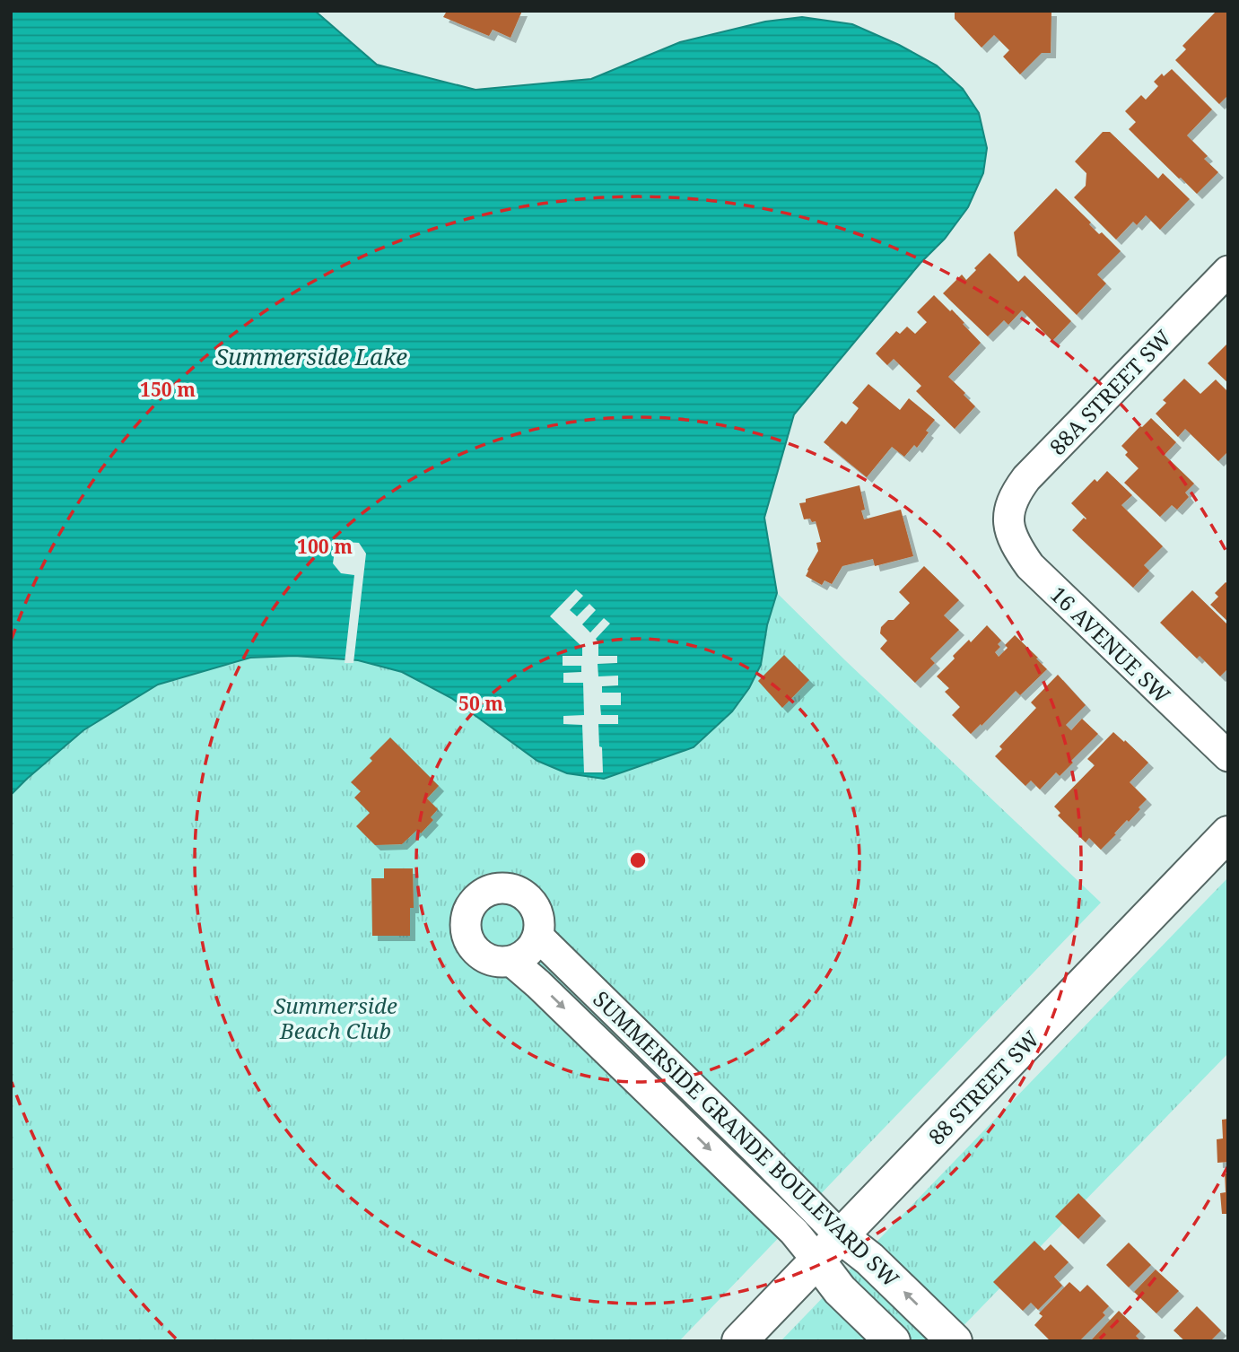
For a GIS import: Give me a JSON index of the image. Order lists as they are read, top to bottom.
{
  "streets": {
    "street": [
      "88A STREET SW",
      "16 AVENUE SW",
      "88 STREET SW",
      "SUMMERSIDE GRANDE BOULEVARD SW"
    ]
  },
  "crossings": [
    ["88A STREET SW", "16 AVENUE SW"],
    ["88 STREET SW", "SUMMERSIDE GRANDE BOULEVARD SW"]
  ],
  "water": ["Summerside Lake"],
  "parks": ["Summerside Beach Club"],
  "rings": ["150 m", "100 m", "50 m"]
}
